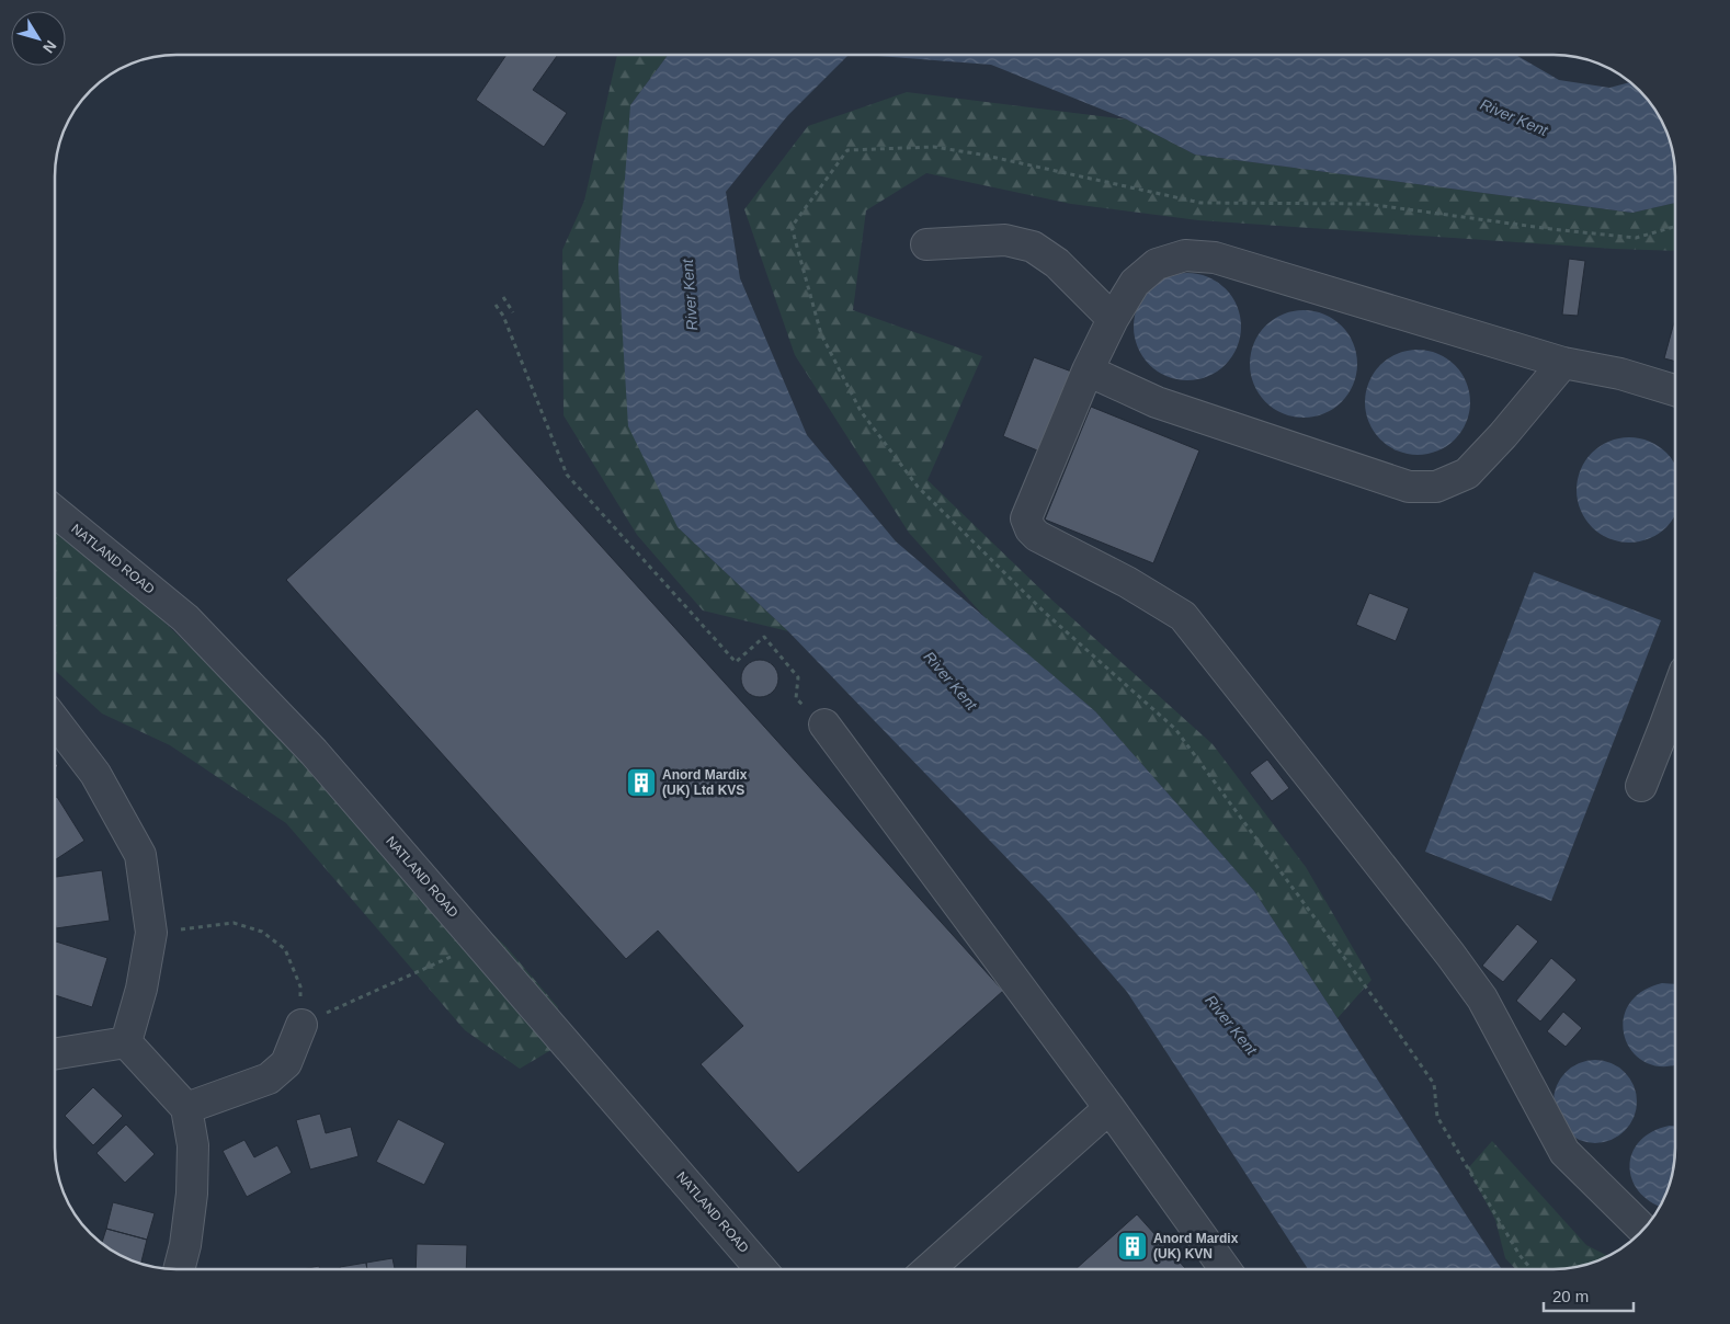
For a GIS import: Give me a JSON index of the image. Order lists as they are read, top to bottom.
{
  "streets": {
    "street": ["NATLAND ROAD"]
  },
  "water": ["River Kent"],
  "places": {
    "building": ["Anord Mardix (UK) Ltd KVS", "Anord Mardix (UK) KVN"]
  },
  "scale_bar": "20 m",
  "north": "bottom right"
}
